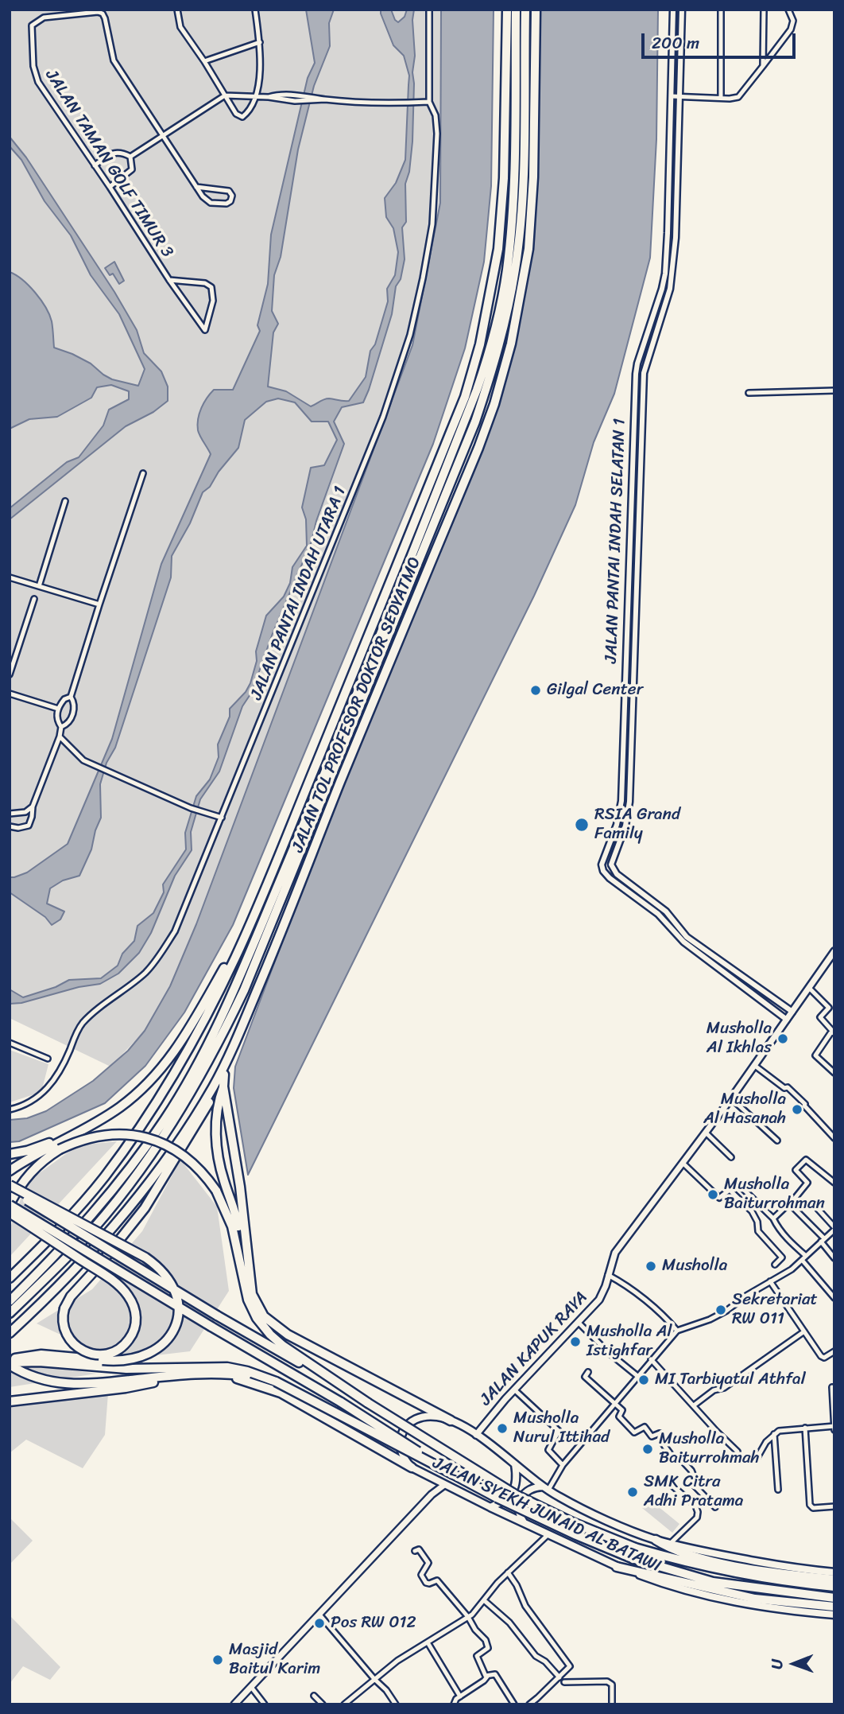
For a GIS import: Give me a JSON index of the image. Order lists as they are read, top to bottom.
{
  "streets": {
    "highway": ["JALAN TOL PROFESOR DOKTOR SEDYATMO"],
    "main road": ["JALAN KAPUK RAYA", "JALAN SYEKH JUNAID AL BATAWI"],
    "street": ["JALAN TAMAN GOLF TIMUR 3", "JALAN PANTAI INDAH SELATAN 1", "JALAN PANTAI INDAH UTARA 1"]
  },
  "crossings": [
    ["JALAN PANTAI INDAH SELATAN 1", "JALAN KAPUK RAYA"]
  ],
  "places": [
    "Gilgal Center",
    "RSIA Grand Family",
    "Musholla Al Ikhlas",
    "Musholla Al Hasanah",
    "Musholla Baiturrohman",
    "Musholla",
    "Sekretariat RW 011",
    "Musholla Al Istighfar",
    "MI Tarbiyatul Athfal",
    "Musholla Nurul Ittihad",
    "Musholla Baiturrohmah",
    "SMK Citra Adhi Pratama",
    "Pos RW 012",
    "Masjid Baitul Karim"
  ],
  "scale_bar": "200 m",
  "north": "left"
}
